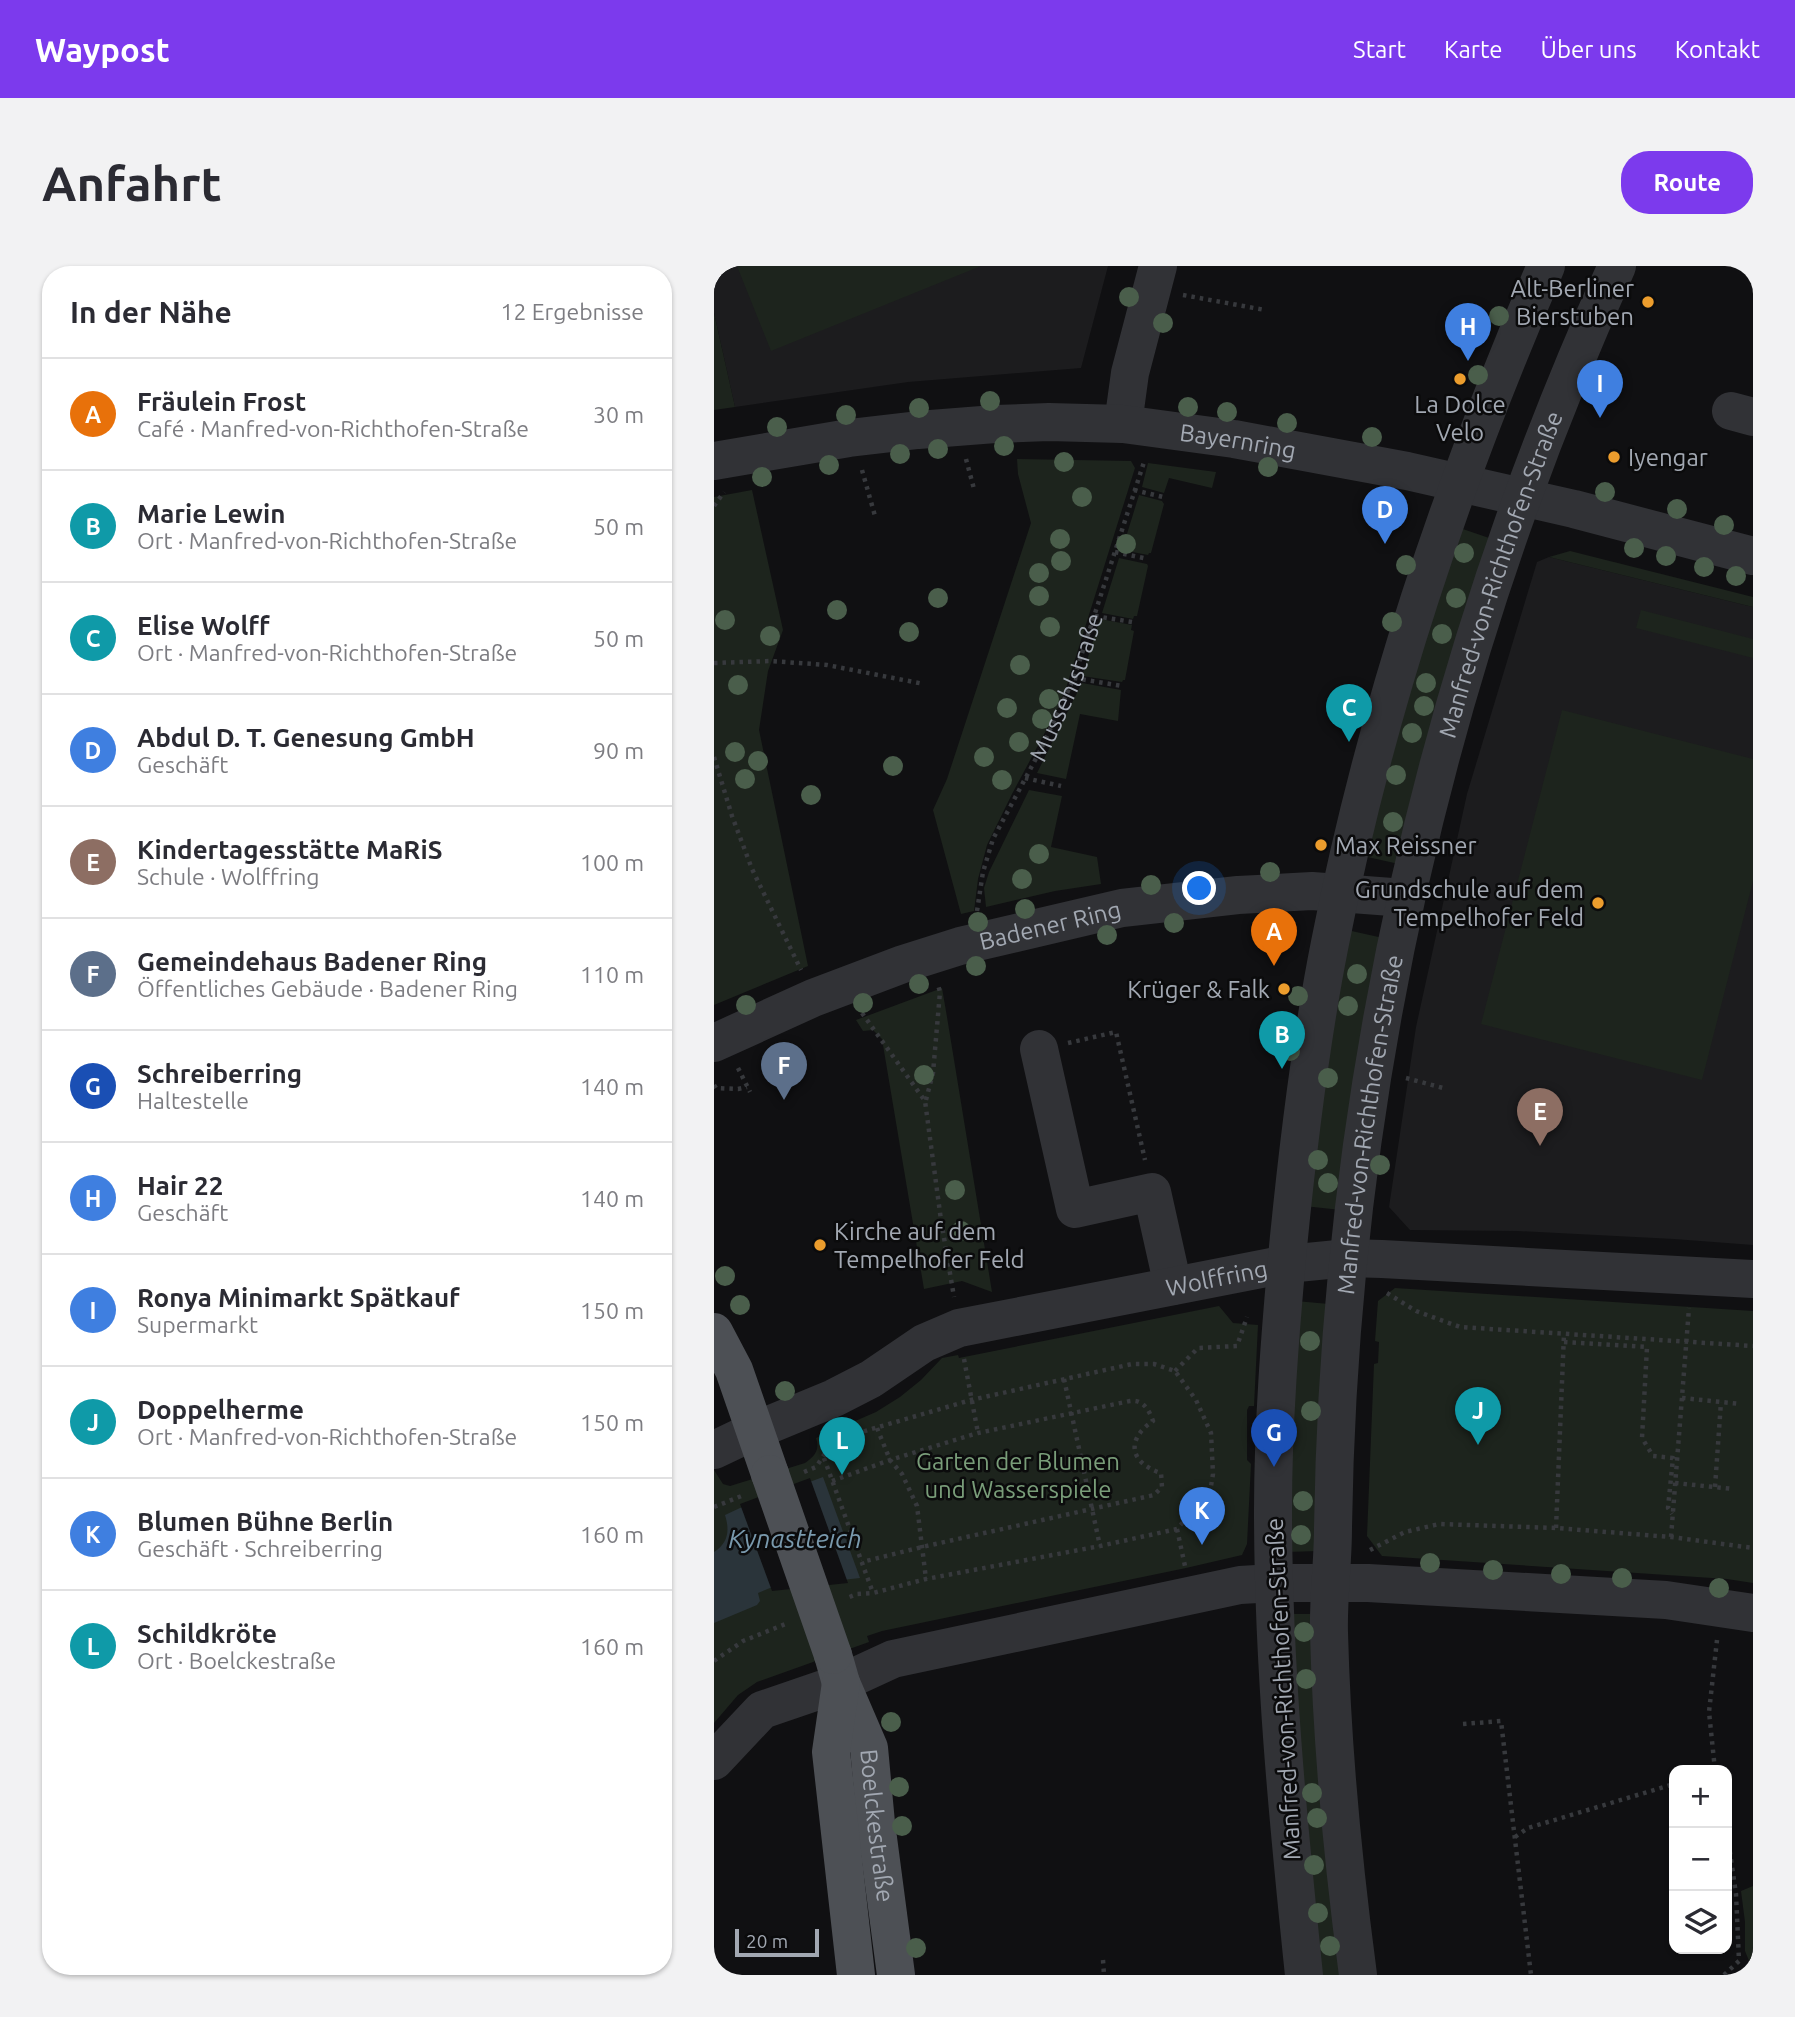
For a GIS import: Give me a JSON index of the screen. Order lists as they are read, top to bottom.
{
  "streets": {
    "main road": ["Boelckestraße"],
    "street": [
      "Bayernring",
      "Manfred-von-Richthofen-Straße",
      "Badener Ring",
      "Wolffring"
    ],
    "path": ["Mussehlstraße"]
  },
  "crossings": [
    ["Bayernring", "Manfred-von-Richthofen-Straße"],
    ["Bayernring", "Mussehlstraße"],
    ["Manfred-von-Richthofen-Straße", "Badener Ring"],
    ["Manfred-von-Richthofen-Straße", "Wolffring"],
    ["Wolffring", "Boelckestraße"]
  ],
  "water": ["Kynastteich"],
  "parks": ["Garten der Blumen und Wasserspiele"],
  "places": [
    "Alt-Berliner Bierstuben",
    "La Dolce Velo",
    "Iyengar",
    "Max Reissner",
    "Grundschule auf dem Tempelhofer Feld",
    "Krüger & Falk",
    "Kirche auf dem Tempelhofer Feld"
  ],
  "scale_bar": "20 m",
  "page": {
    "header": "Waypost",
    "nav": [
      "Start",
      "Karte",
      "Über uns",
      "Kontakt"
    ],
    "buttons": "Route",
    "title": "Anfahrt",
    "heading": ["In der Nähe", "12 Ergebnisse"],
    "pins": [
      "H",
      "I",
      "D",
      "C",
      "A",
      "B",
      "F",
      "E",
      "J",
      "G",
      "L",
      "K"
    ],
    "list": [
      {
        "mark": "A",
        "name": "Fräulein Frost",
        "note": "Café · Manfred-von-Richthofen-Straße",
        "value": "30 m"
      },
      {
        "mark": "B",
        "name": "Marie Lewin",
        "note": "Ort · Manfred-von-Richthofen-Straße",
        "value": "50 m"
      },
      {
        "mark": "C",
        "name": "Elise Wolff",
        "note": "Ort · Manfred-von-Richthofen-Straße",
        "value": "50 m"
      },
      {
        "mark": "D",
        "name": "Abdul D. T. Genesung GmbH",
        "note": "Geschäft",
        "value": "90 m"
      },
      {
        "mark": "E",
        "name": "Kindertagesstätte MaRiS",
        "note": "Schule · Wolffring",
        "value": "100 m"
      },
      {
        "mark": "F",
        "name": "Gemeindehaus Badener Ring",
        "note": "Öffentliches Gebäude · Badener Ring",
        "value": "110 m"
      },
      {
        "mark": "G",
        "name": "Schreiberring",
        "note": "Haltestelle",
        "value": "140 m"
      },
      {
        "mark": "H",
        "name": "Hair 22",
        "note": "Geschäft",
        "value": "140 m"
      },
      {
        "mark": "I",
        "name": "Ronya Minimarkt Spätkauf",
        "note": "Supermarkt",
        "value": "150 m"
      },
      {
        "mark": "J",
        "name": "Doppelherme",
        "note": "Ort · Manfred-von-Richthofen-Straße",
        "value": "150 m"
      },
      {
        "mark": "K",
        "name": "Blumen Bühne Berlin",
        "note": "Geschäft · Schreiberring",
        "value": "160 m"
      },
      {
        "mark": "L",
        "name": "Schildkröte",
        "note": "Ort · Boelckestraße",
        "value": "160 m"
      }
    ],
    "map_buttons": ["+", "−"],
    "scale": "20 m"
  }
}
